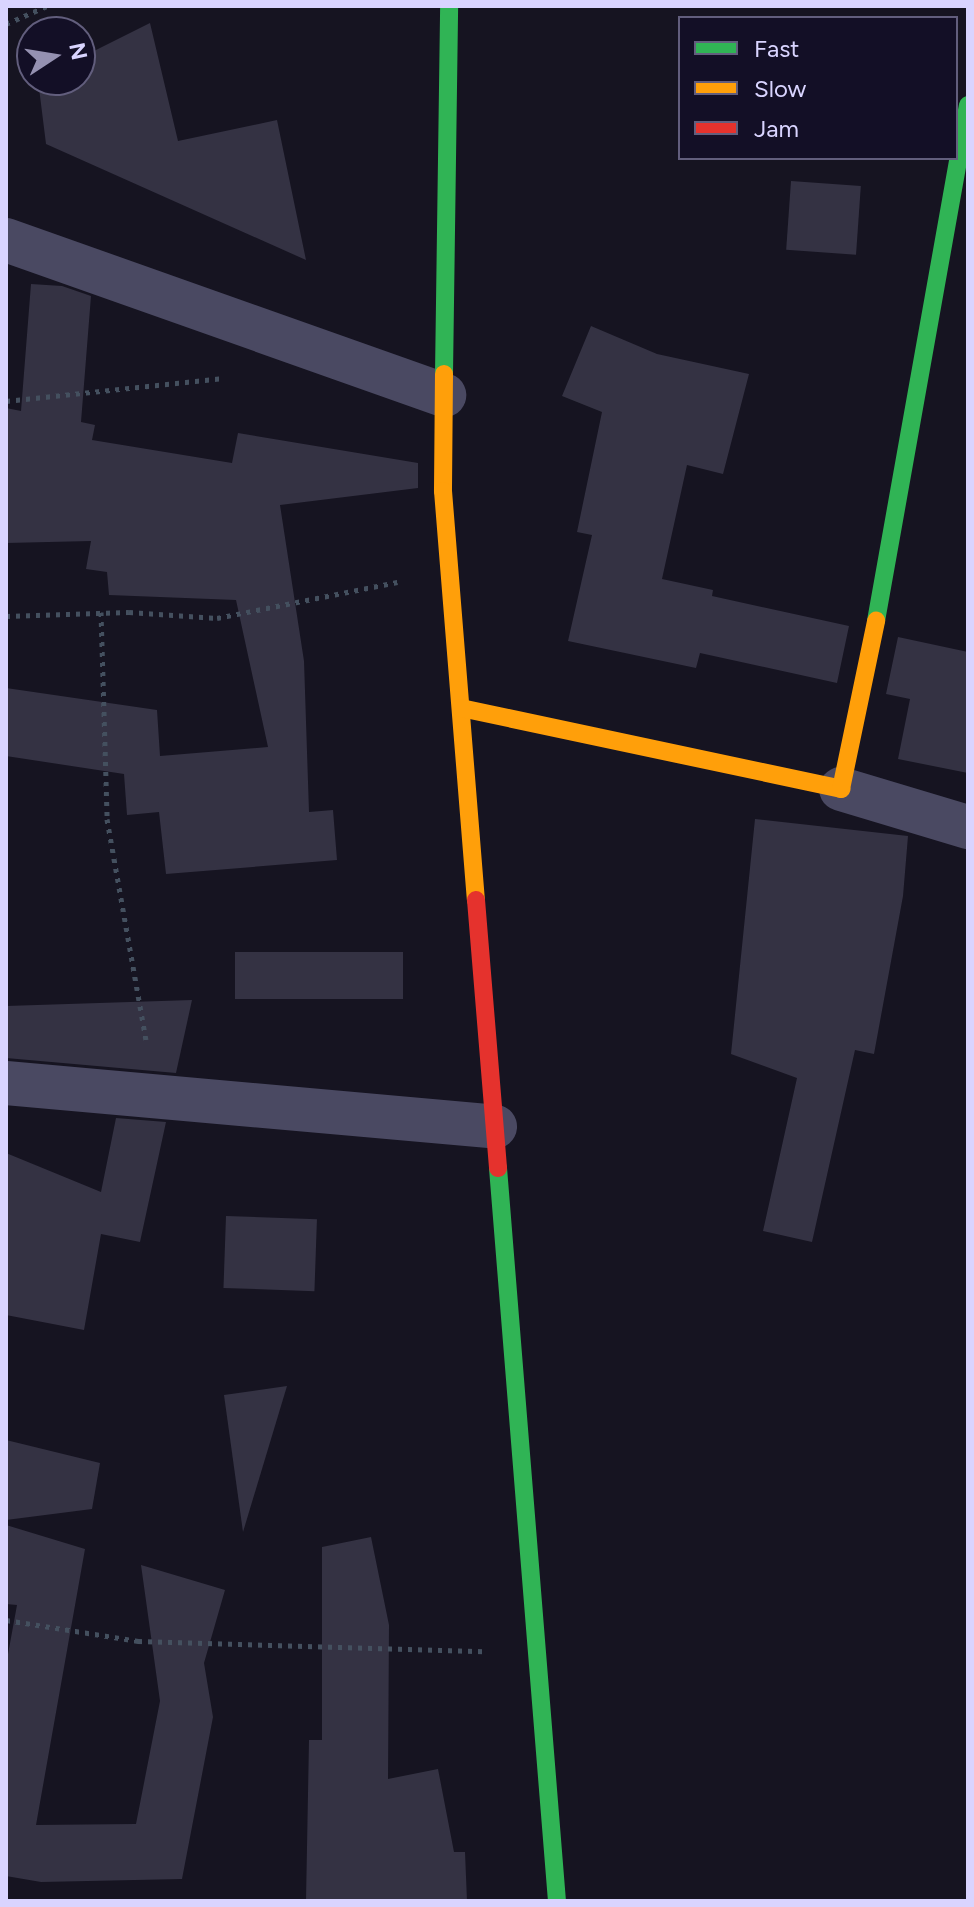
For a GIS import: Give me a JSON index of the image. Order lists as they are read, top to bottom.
{
  "legend": ["Fast", "Slow", "Jam"],
  "north": "right"
}
